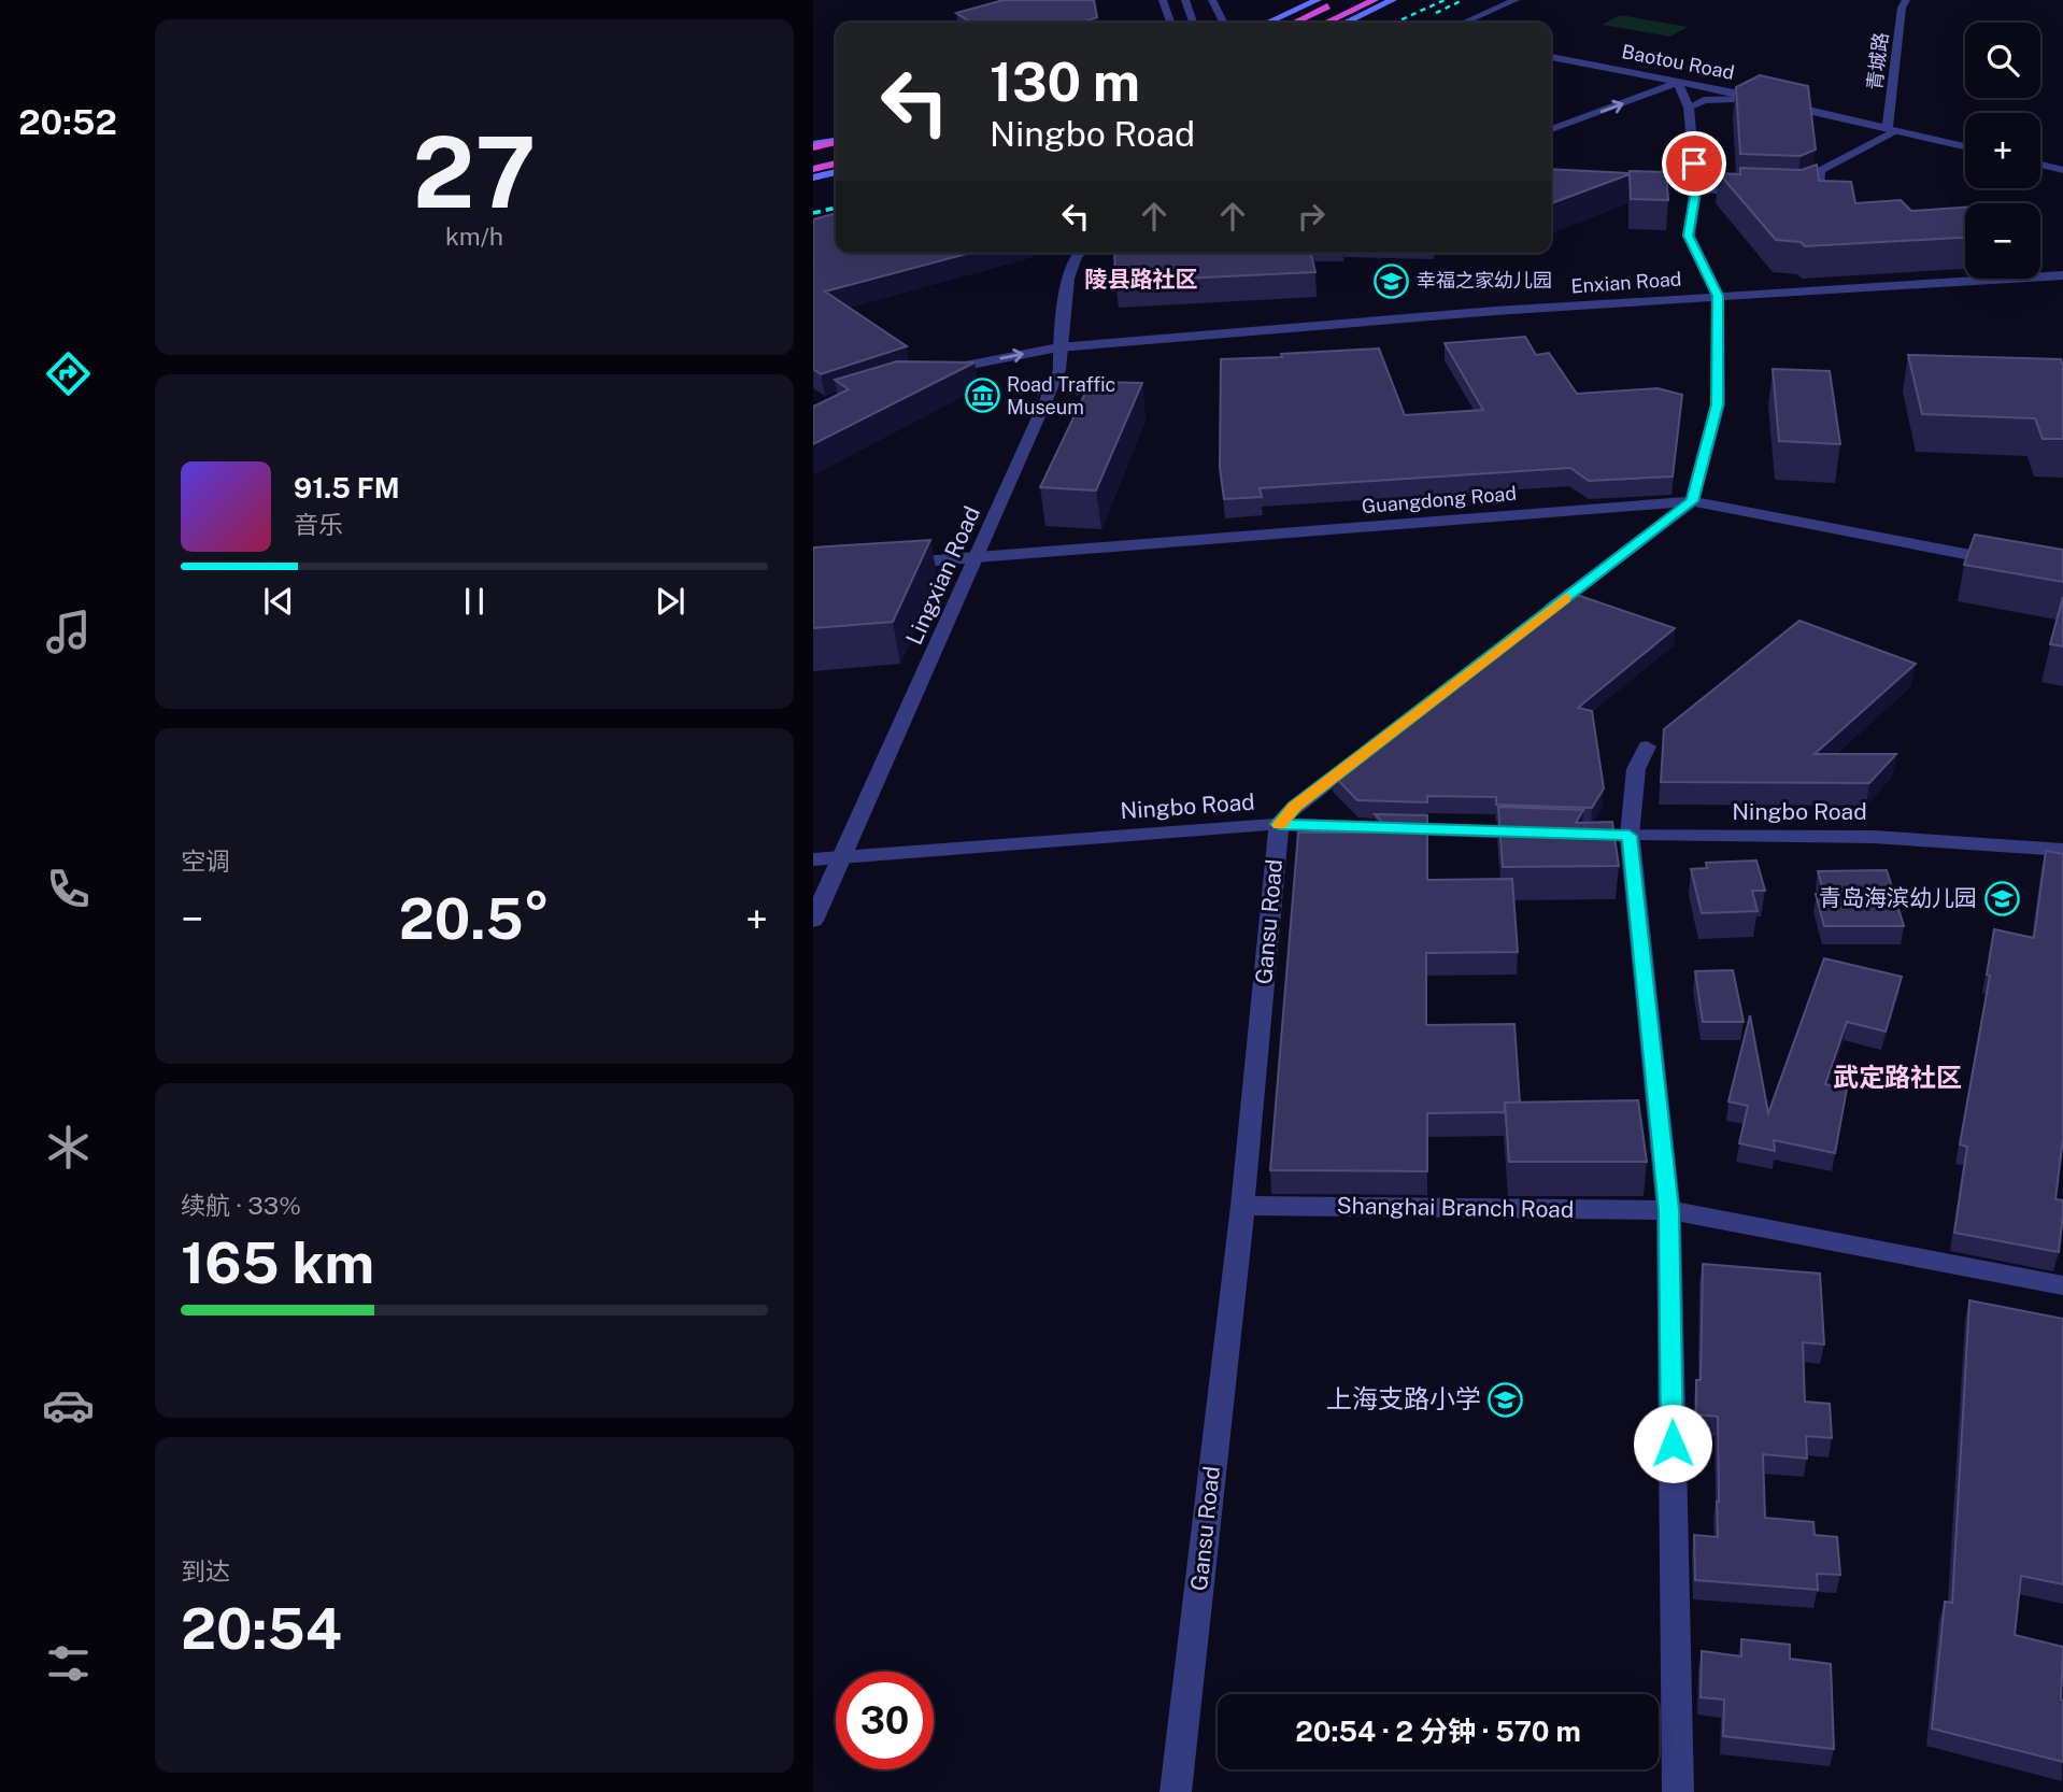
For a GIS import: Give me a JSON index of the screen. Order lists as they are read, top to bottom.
{
  "streets": {
    "street": [
      "青城路",
      "Baotou Road",
      "Enxian Road",
      "Guangdong Road",
      "Lingxian Road",
      "Ningbo Road",
      "Gansu Road",
      "Shanghai Branch Road"
    ]
  },
  "crossings": [
    ["青城路", "Baotou Road"],
    ["Enxian Road", "Lingxian Road"],
    ["Guangdong Road", "Lingxian Road"],
    ["Lingxian Road", "Ningbo Road"],
    ["Ningbo Road", "Gansu Road"],
    ["Gansu Road", "Shanghai Branch Road"]
  ],
  "districts": ["陵县路社区", "武定路社区"],
  "places": {
    "school or university": ["幸福之家幼儿园", "青岛海滨幼儿园", "上海支路小学"],
    "museum": ["Road Traffic Museum"]
  },
  "page": {
    "tabs": "20:52",
    "tile": [
      ["27", "km/h"],
      "空调",
      ["续航 · 33%", "165 km"],
      ["到达", "20:54"]
    ],
    "map_buttons": ["+", "−"],
    "turn": ["130 m", "Ningbo Road"],
    "song": ["91.5 FM", "音乐"],
    "heat": ["−", "20.5°", "+"],
    "limit": "30",
    "trip": "20:54 · 2 分钟 · 570 m"
  }
}
